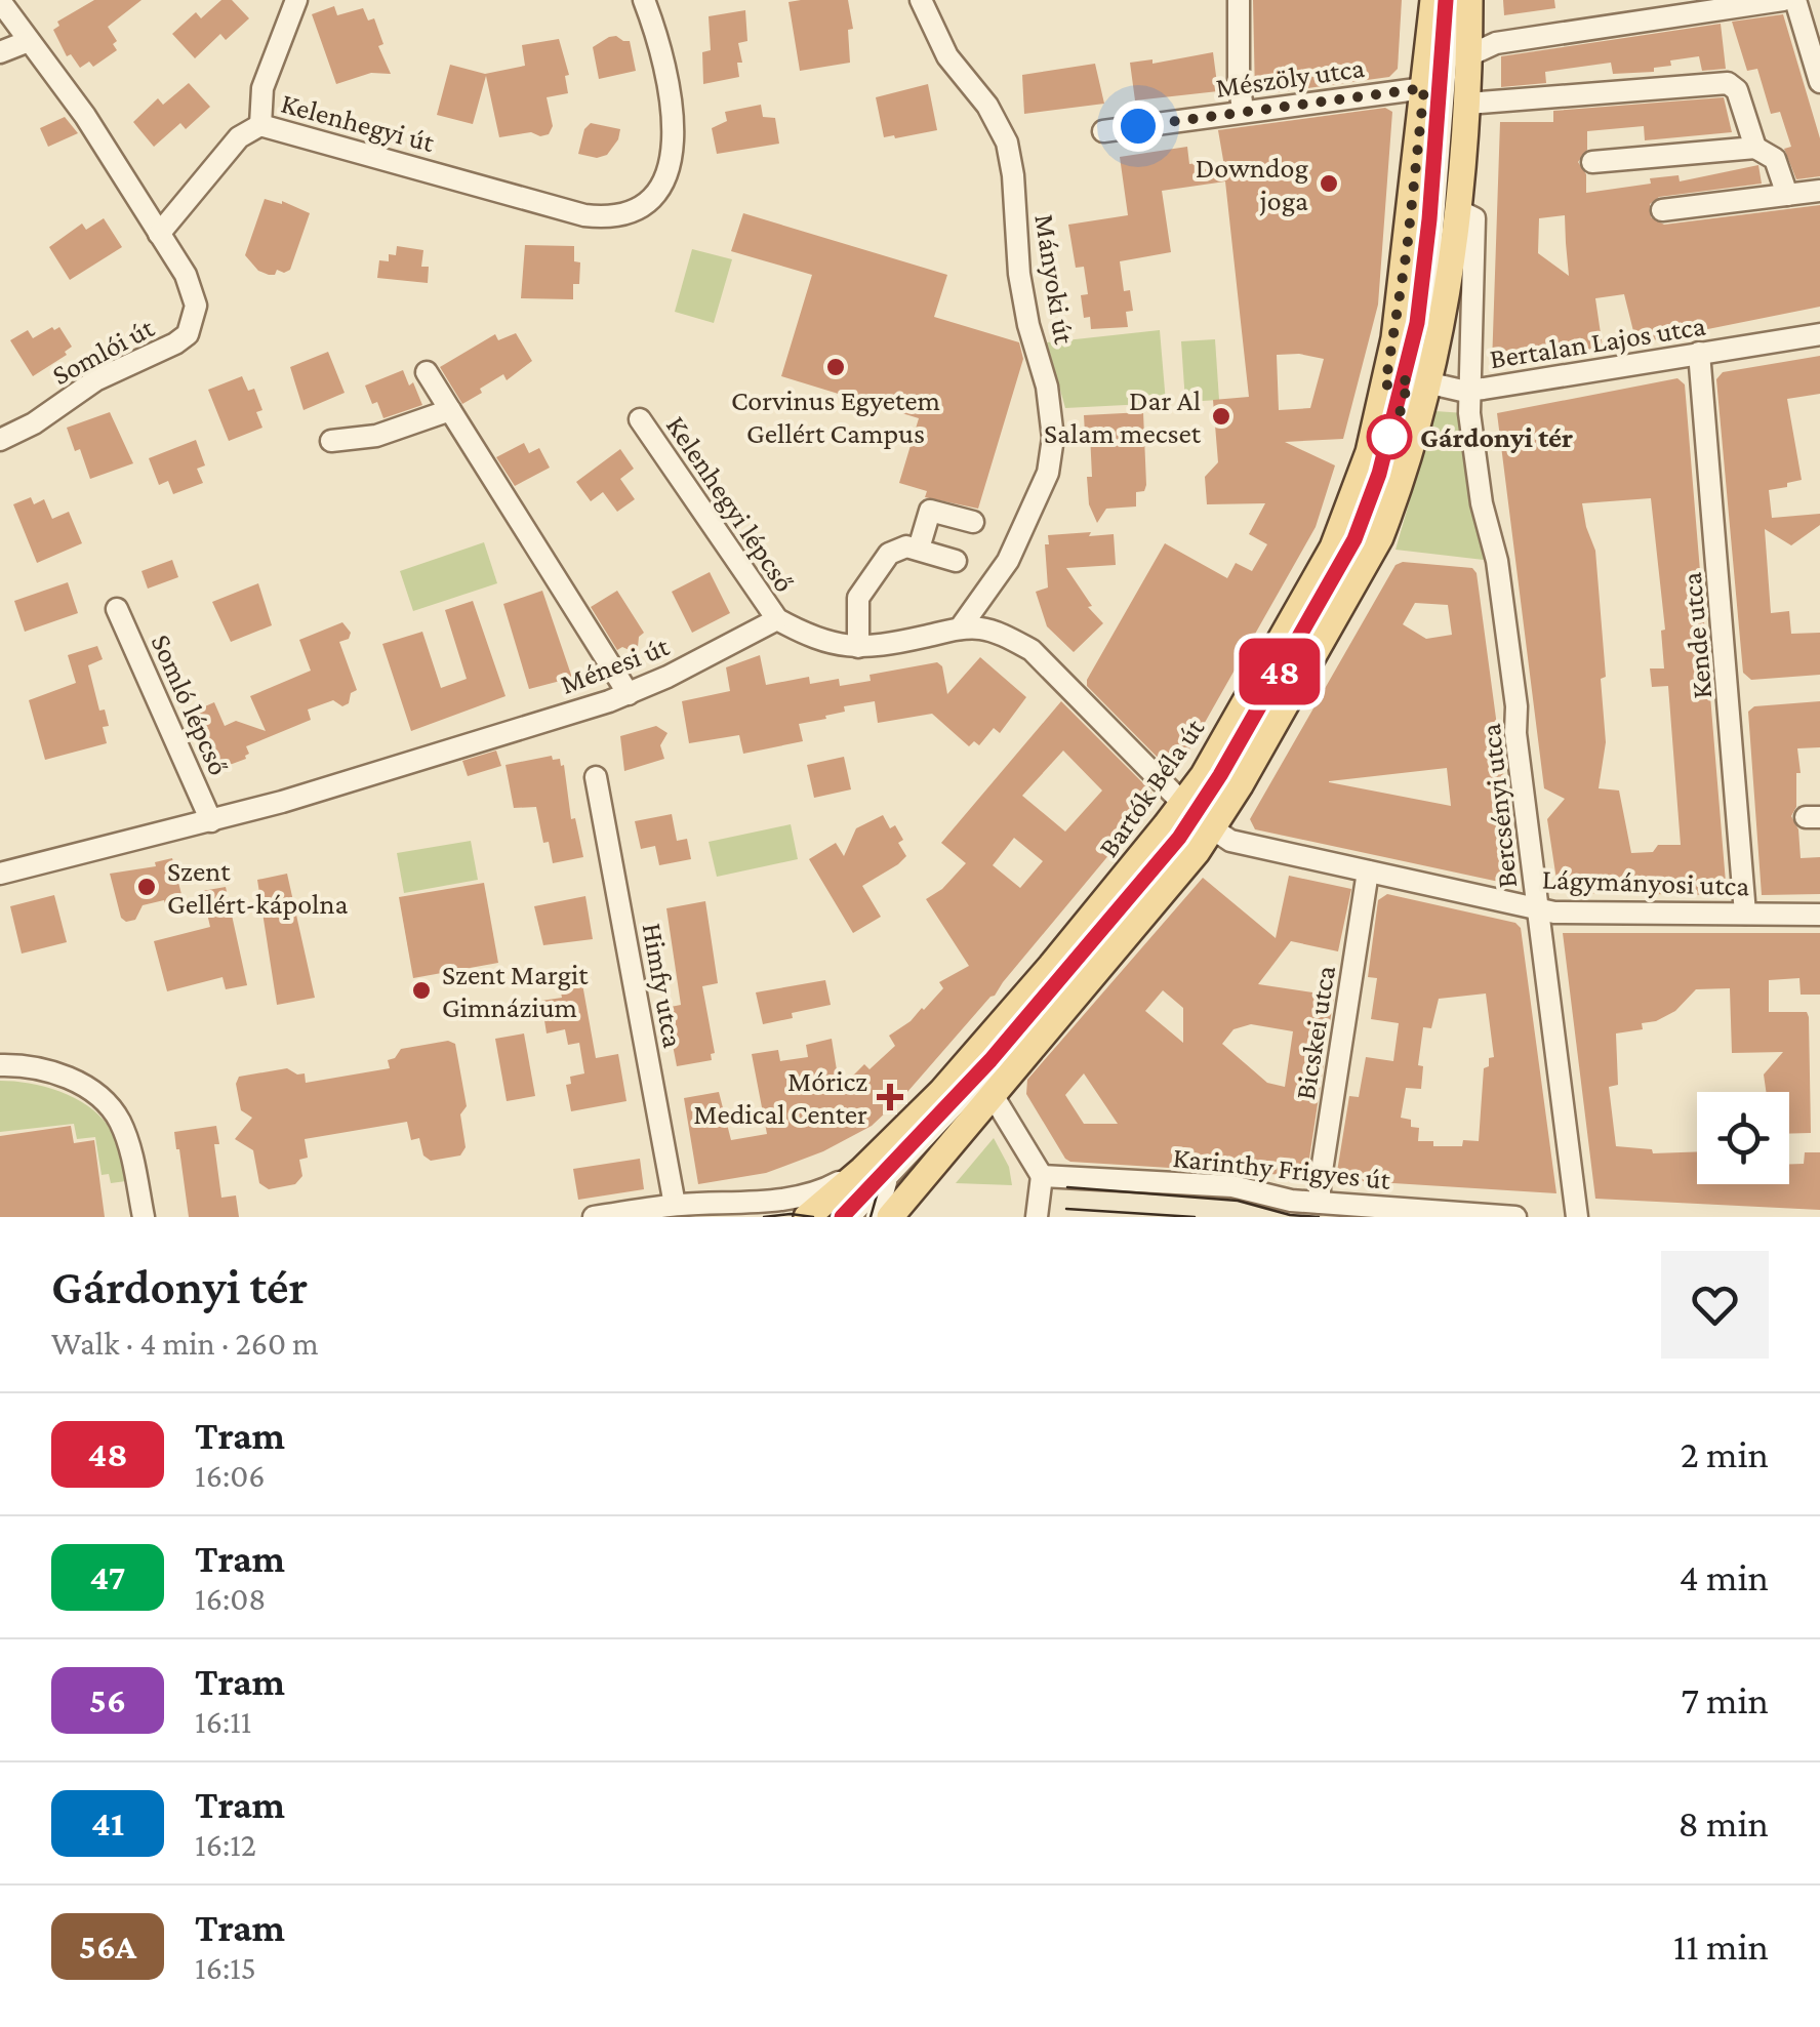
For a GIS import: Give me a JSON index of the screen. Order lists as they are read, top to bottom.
{
  "streets": {
    "main road": ["Bartók Béla út"],
    "street": [
      "Mészöly utca",
      "Kelenhegyi út",
      "Mányoki út",
      "Bertalan Lajos utca",
      "Somlói út",
      "Kelenhegyi lépcső",
      "Kende utca",
      "Ménesi út",
      "Somló lépcső",
      "Bercsényi utca",
      "Lágymányosi utca",
      "Himfy utca",
      "Bicskei utca",
      "Karinthy Frigyes út"
    ]
  },
  "crossings": [
    ["Mészöly utca", "Bartók Béla út"],
    ["Kelenhegyi út", "Somlói út"],
    ["Bertalan Lajos utca", "Kende utca"],
    ["Bertalan Lajos utca", "Bartók Béla út"],
    ["Bertalan Lajos utca", "Bercsényi utca"],
    ["Kelenhegyi lépcső", "Ménesi út"],
    ["Kende utca", "Lágymányosi utca"],
    ["Ménesi út", "Somló lépcső"],
    ["Bartók Béla út", "Bercsényi utca"],
    ["Bartók Béla út", "Lágymányosi utca"],
    ["Bercsényi utca", "Lágymányosi utca"],
    ["Lágymányosi utca", "Bicskei utca"],
    ["Bicskei utca", "Karinthy Frigyes út"]
  ],
  "places": {
    "other": [
      "Downdog joga",
      "Corvinus Egyetem Gellért Campus",
      "Dar Al Salam mecset",
      "Gárdonyi tér",
      "Szent Gellért-kápolna",
      "Szent Margit Gimnázium"
    ],
    "health": ["Móricz Medical Center"]
  },
  "lines": ["tram line 48"],
  "page": {
    "on_map": "48",
    "heading": ["Gárdonyi tér", "Walk · 4 min · 260 m"],
    "list": [
      {
        "mark": "48",
        "name": "Tram",
        "note": "16:06",
        "value": "2 min"
      },
      {
        "mark": "47",
        "name": "Tram",
        "note": "16:08",
        "value": "4 min"
      },
      {
        "mark": "56",
        "name": "Tram",
        "note": "16:11",
        "value": "7 min"
      },
      {
        "mark": "41",
        "name": "Tram",
        "note": "16:12",
        "value": "8 min"
      },
      {
        "mark": "56A",
        "name": "Tram",
        "note": "16:15",
        "value": "11 min"
      }
    ]
  }
}
